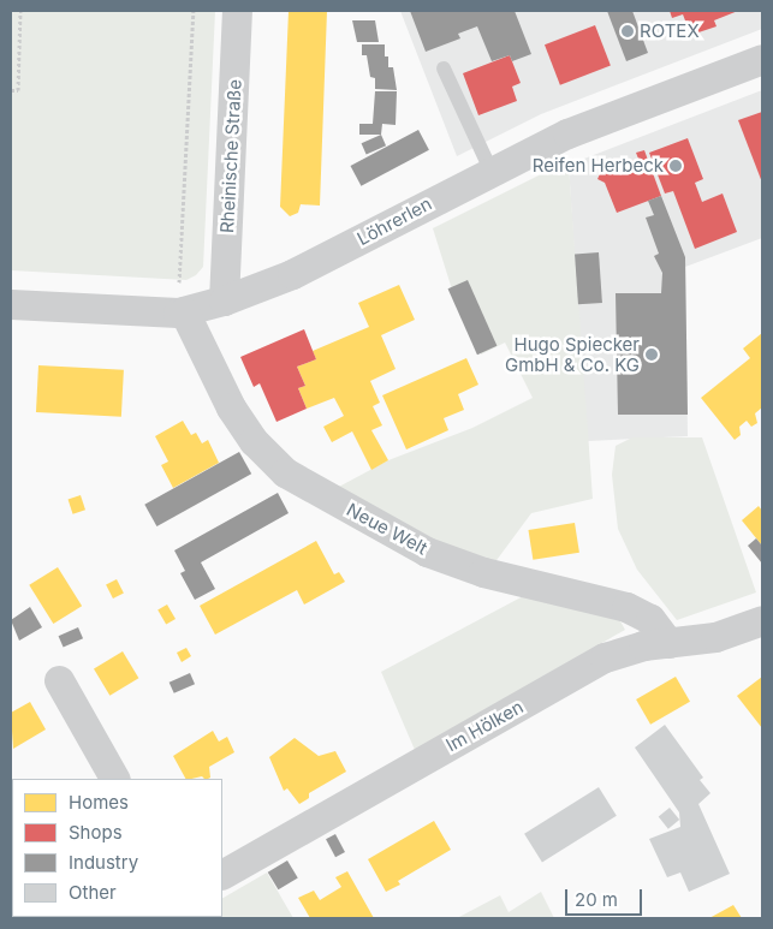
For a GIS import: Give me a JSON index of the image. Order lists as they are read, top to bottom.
{
  "streets": {
    "street": [
      "Rheinische Straße",
      "Löhrerlen",
      "Neue Welt",
      "Im Hölken"
    ]
  },
  "crossings": [
    ["Rheinische Straße", "Löhrerlen"],
    ["Löhrerlen", "Neue Welt"],
    ["Neue Welt", "Im Hölken"]
  ],
  "places": ["ROTEX", "Reifen Herbeck", "Hugo Spiecker GmbH & Co. KG"],
  "legend": [
    "Homes",
    "Shops",
    "Industry",
    "Other"
  ],
  "scale_bar": "20 m"
}
